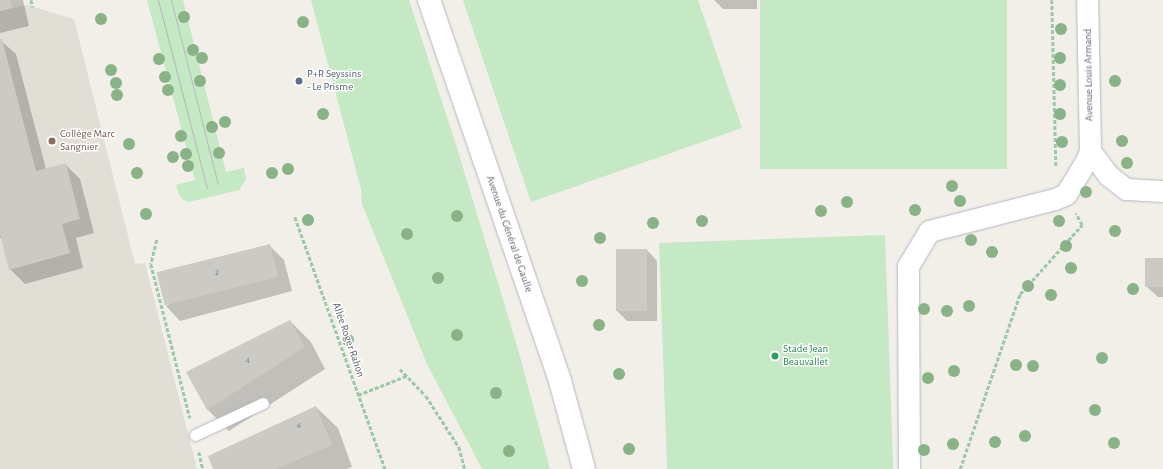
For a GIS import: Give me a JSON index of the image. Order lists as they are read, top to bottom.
{
  "streets": {
    "main road": ["Avenue du Général de Gaulle"],
    "street": ["Avenue Louis Armand"],
    "path": ["Allée Roger Rahon"]
  },
  "places": ["P+R Seyssins - Le Prisme", "Collège Marc Sangnier", "Stade Jean Beauvallet"],
  "house_numbers": ["2", "4", "6"]
}
